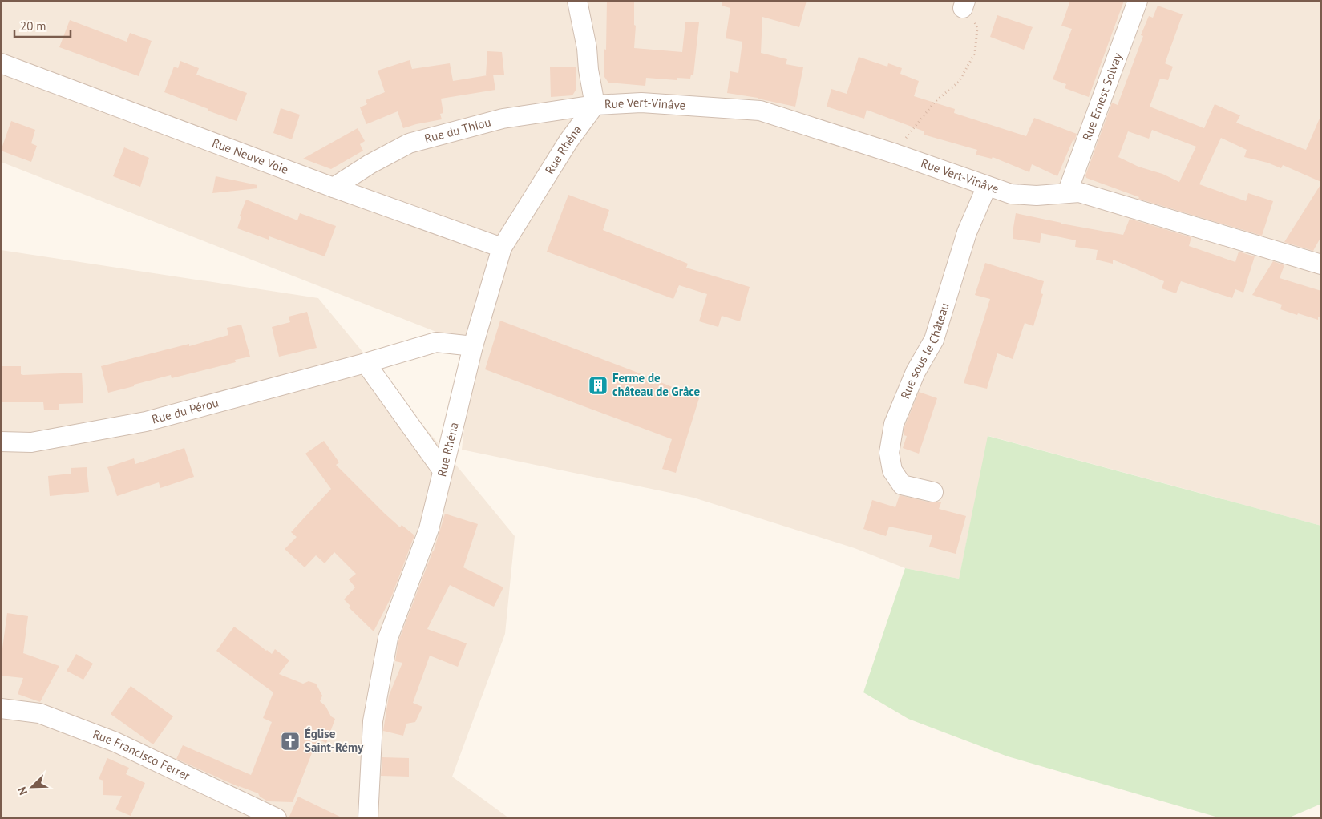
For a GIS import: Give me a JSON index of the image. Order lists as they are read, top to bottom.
{
  "streets": {
    "street": [
      "Rue Ernest Solvay",
      "Rue Vert-Vinâve",
      "Rue du Thiou",
      "Rue Rhéna",
      "Rue Neuve Voie",
      "Rue sous le Château",
      "Rue du Pérou",
      "Rue Francisco Ferrer"
    ]
  },
  "crossings": [
    ["Rue Ernest Solvay", "Rue Vert-Vinâve"],
    ["Rue Vert-Vinâve", "Rue du Thiou"],
    ["Rue Vert-Vinâve", "Rue Rhéna"],
    ["Rue Vert-Vinâve", "Rue sous le Château"],
    ["Rue du Thiou", "Rue Rhéna"],
    ["Rue du Thiou", "Rue Neuve Voie"],
    ["Rue Rhéna", "Rue Neuve Voie"],
    ["Rue Rhéna", "Rue du Pérou"]
  ],
  "places": {
    "building": ["Ferme de château de Grâce"],
    "church": ["Église Saint-Rémy"]
  },
  "scale_bar": "20 m",
  "north": "bottom left"
}
